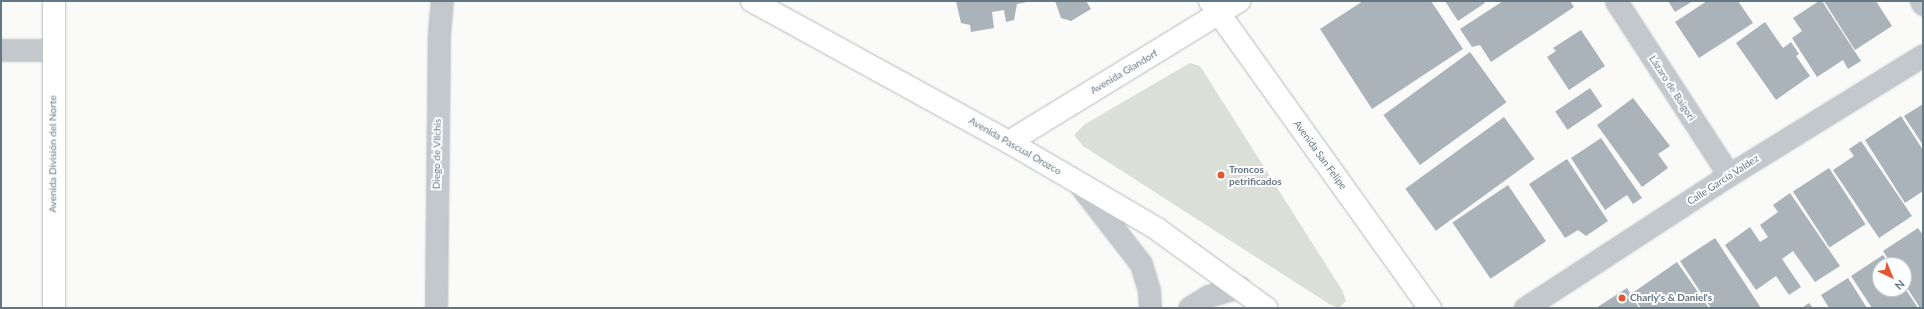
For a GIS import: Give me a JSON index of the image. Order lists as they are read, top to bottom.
{
  "streets": {
    "main road": [
      "Avenida Glandorf",
      "Avenida Pascual Orozco",
      "Avenida División del Norte",
      "Avenida San Felipe"
    ],
    "street": ["Lázaro de Baigori", "Diego de VIlchis", "Calle García Valdez"]
  },
  "crossings": [
    ["Avenida Glandorf", "Avenida Pascual Orozco"],
    ["Avenida Glandorf", "Avenida San Felipe"],
    ["Lázaro de Baigori", "Calle García Valdez"]
  ],
  "places": ["Troncos petrificados", "Charly's & Daniel's"],
  "north": "bottom right"
}
